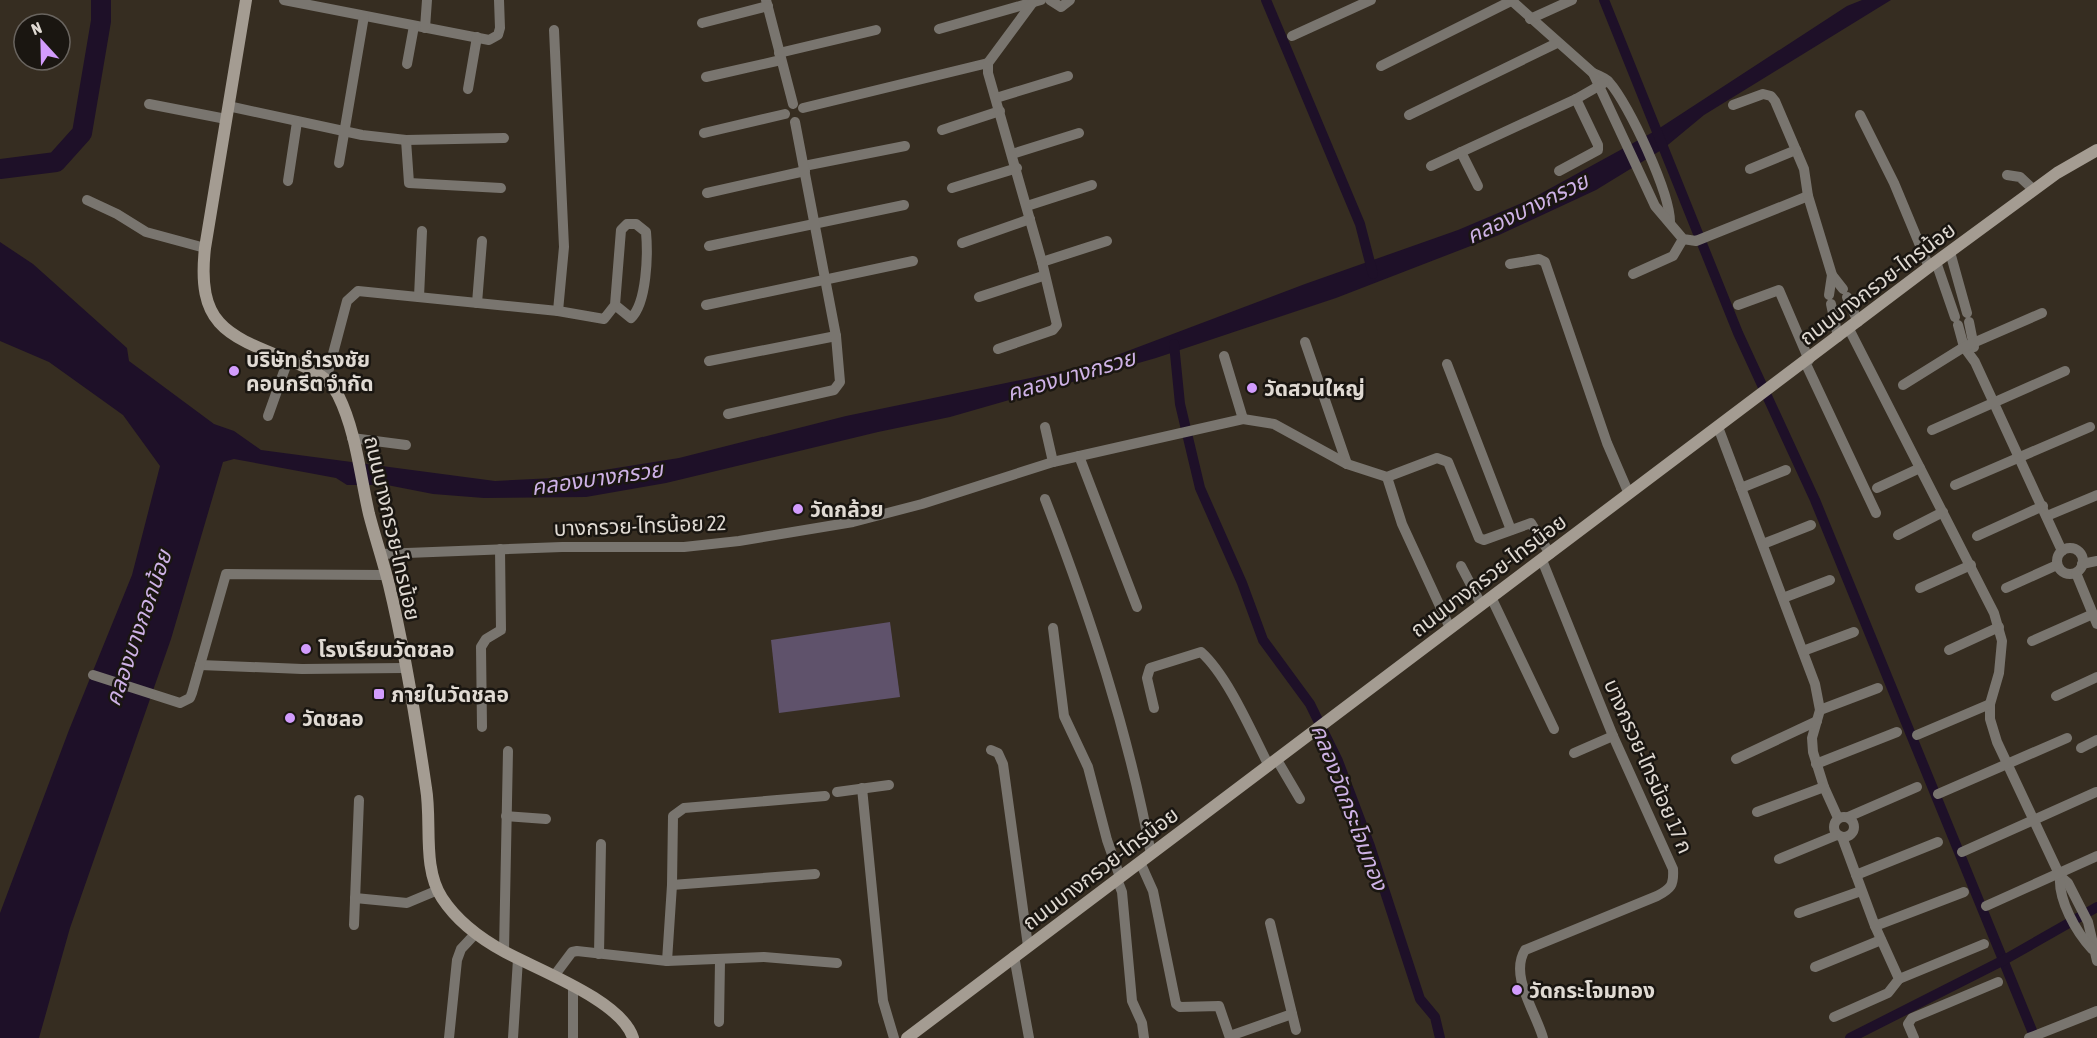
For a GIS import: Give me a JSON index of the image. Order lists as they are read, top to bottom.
{
  "streets": {
    "main road": ["ถนนบางกรวย-ไทรน้อย"],
    "street": ["บางกรวย-ไทรน้อย 22", "บางกรวย-ไทรน้อย 17 ก"]
  },
  "crossings": [
    ["ถนนบางกรวย-ไทรน้อย", "บางกรวย-ไทรน้อย 22"],
    ["ถนนบางกรวย-ไทรน้อย", "บางกรวย-ไทรน้อย 17 ก"]
  ],
  "water": ["คลองบางกรวย", "คลองบางกอกน้อย", "คลองวัดกระโจมทอง"],
  "places": {
    "other": [
      "บริษัท ธำรงชัย คอนกรีต จำกัด",
      "วัดสวนใหญ่",
      "วัดกล้วย",
      "โรงเรียนวัดชลอ",
      "วัดชลอ",
      "วัดกระโจมทอง"
    ],
    "transit": ["ภายในวัดชลอ"]
  },
  "north": "top"
}
